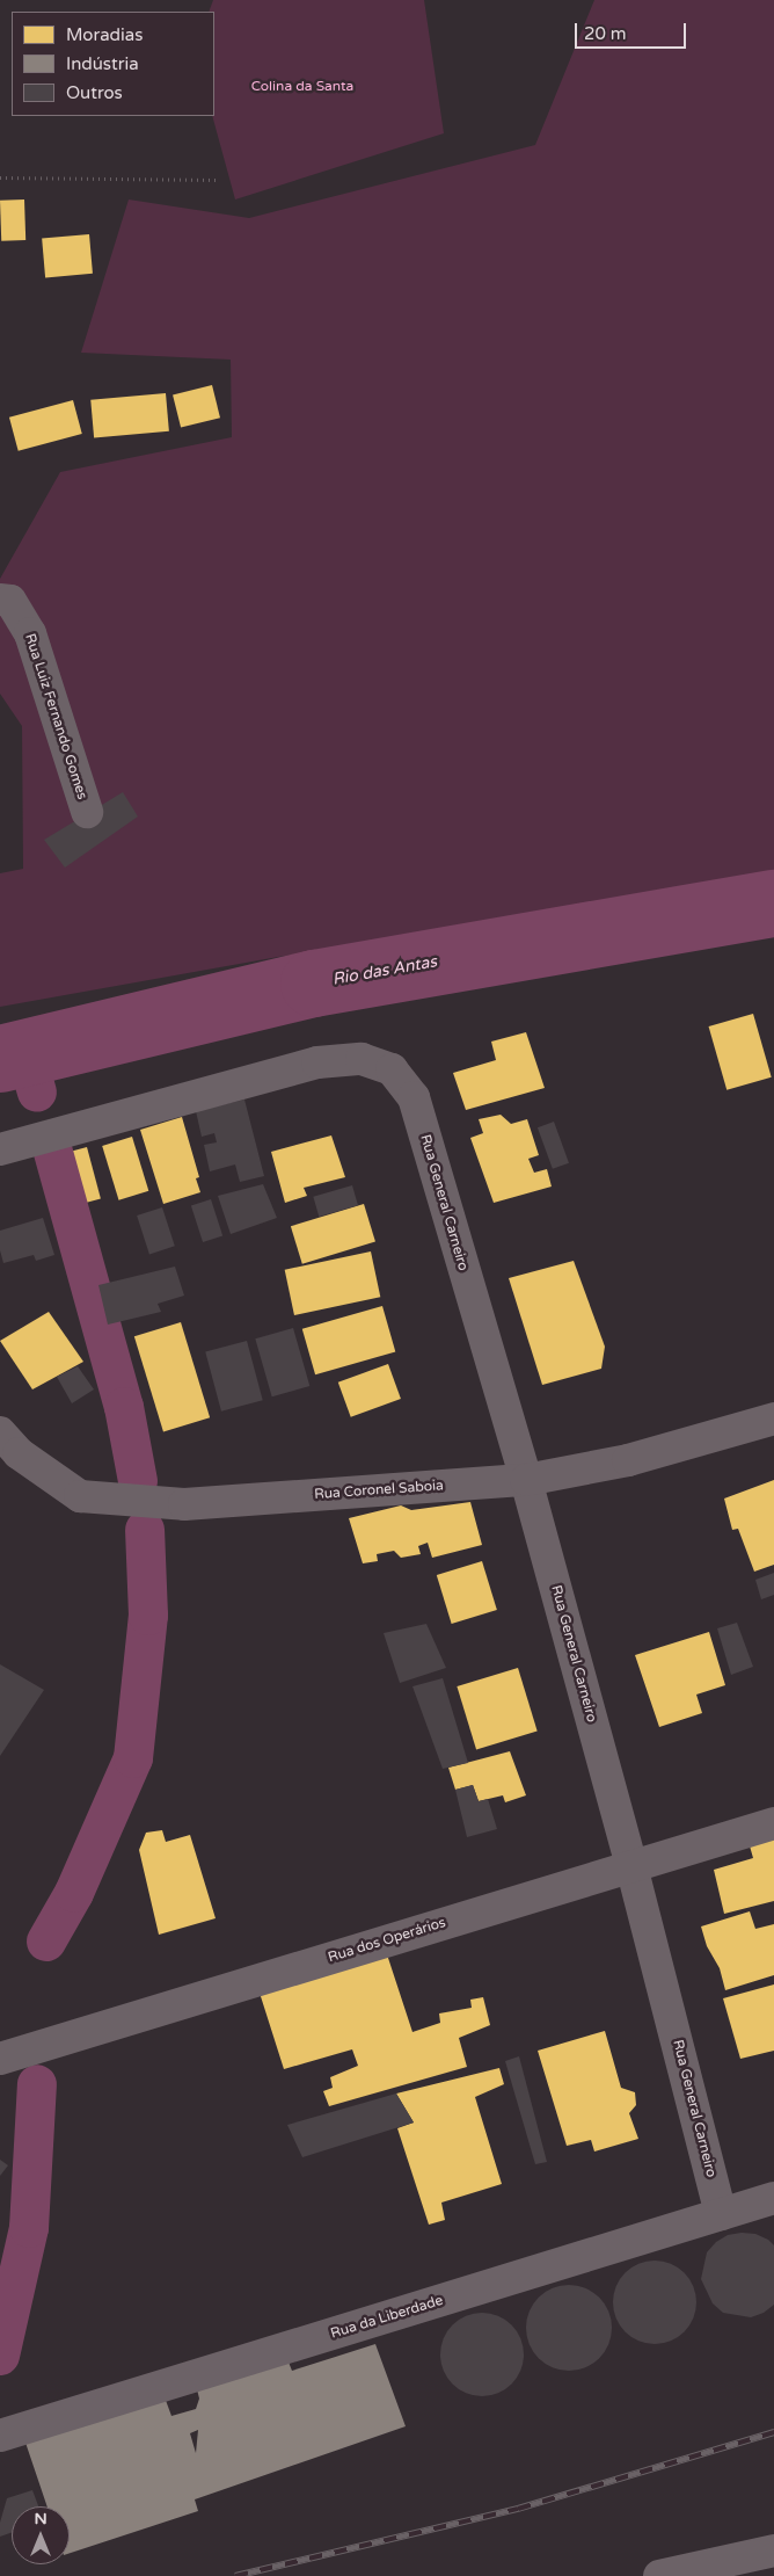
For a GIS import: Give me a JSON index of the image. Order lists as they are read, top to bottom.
{
  "streets": {
    "street": [
      "Rua Luiz Fernando Gomes",
      "Rua General Carneiro",
      "Rua Coronel Saboia",
      "Rua dos Operários",
      "Rua da Liberdade"
    ]
  },
  "crossings": [
    ["Rua General Carneiro", "Rua Coronel Saboia"],
    ["Rua General Carneiro", "Rua dos Operários"],
    ["Rua General Carneiro", "Rua da Liberdade"]
  ],
  "water": ["Rio das Antas"],
  "parks": ["Colina da Santa"],
  "legend": ["Moradias", "Indústria", "Outros"],
  "scale_bar": "20 m",
  "north": "top"
}
